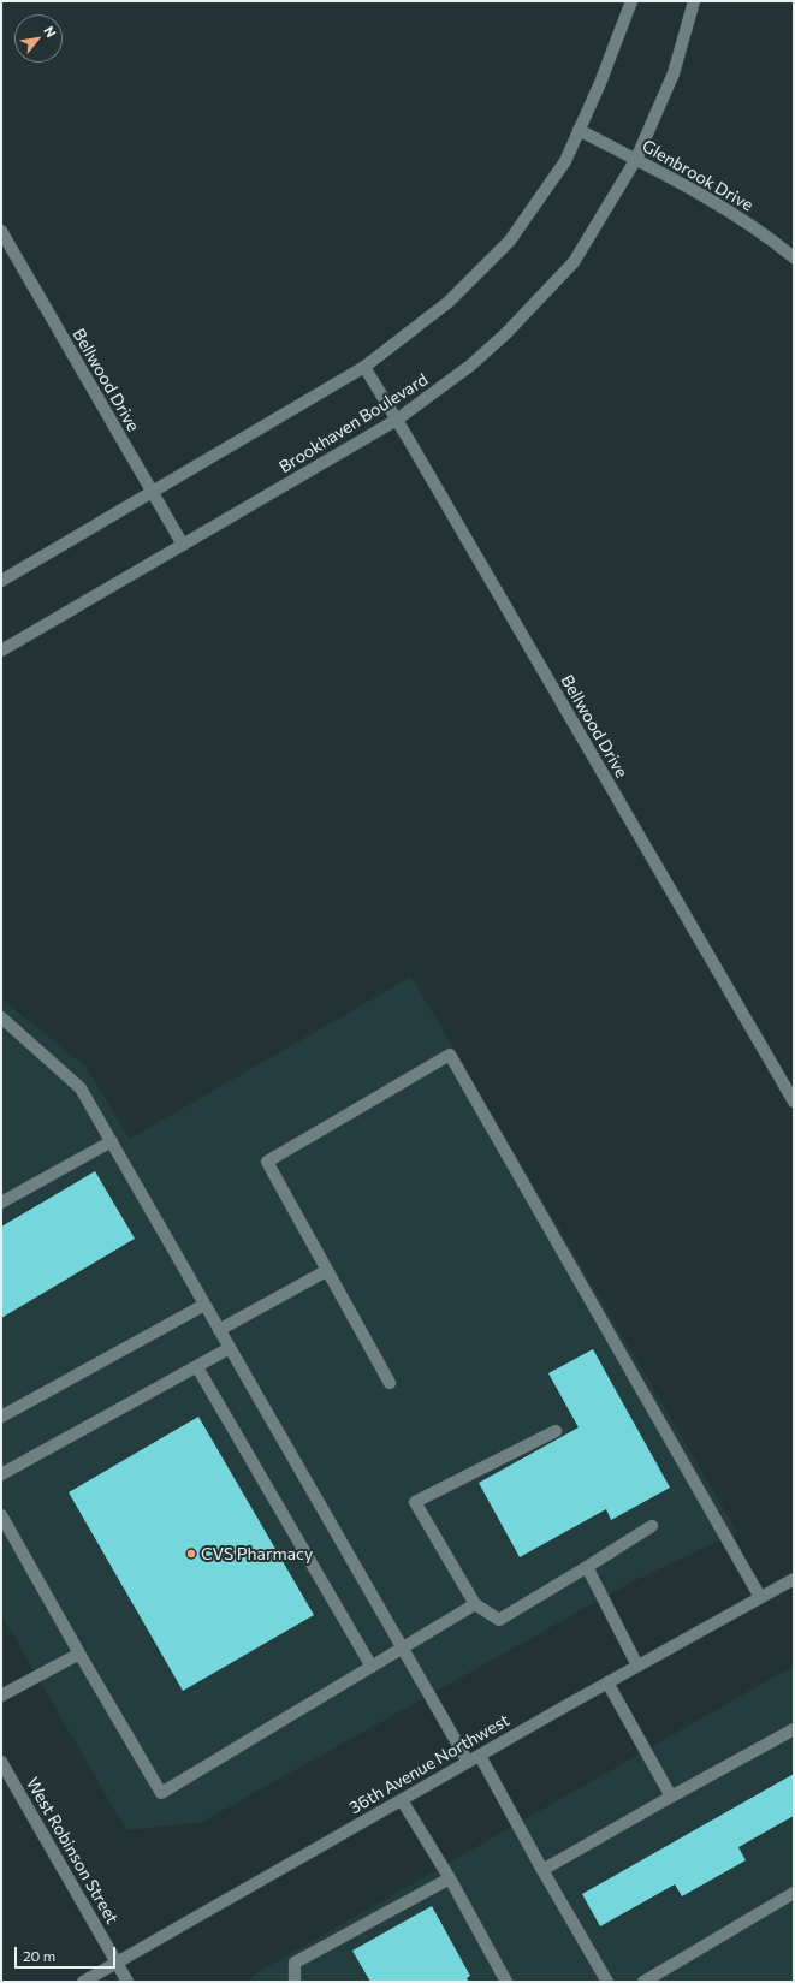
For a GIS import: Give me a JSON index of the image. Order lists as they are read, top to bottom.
{
  "streets": {
    "street": [
      "Glenbrook Drive",
      "Bellwood Drive",
      "Brookhaven Boulevard",
      "36th Avenue Northwest",
      "West Robinson Street"
    ]
  },
  "crossings": [
    ["Glenbrook Drive", "Brookhaven Boulevard"],
    ["Bellwood Drive", "Brookhaven Boulevard"],
    ["36th Avenue Northwest", "West Robinson Street"]
  ],
  "places": ["CVS Pharmacy"],
  "scale_bar": "20 m",
  "north": "top right"
}
